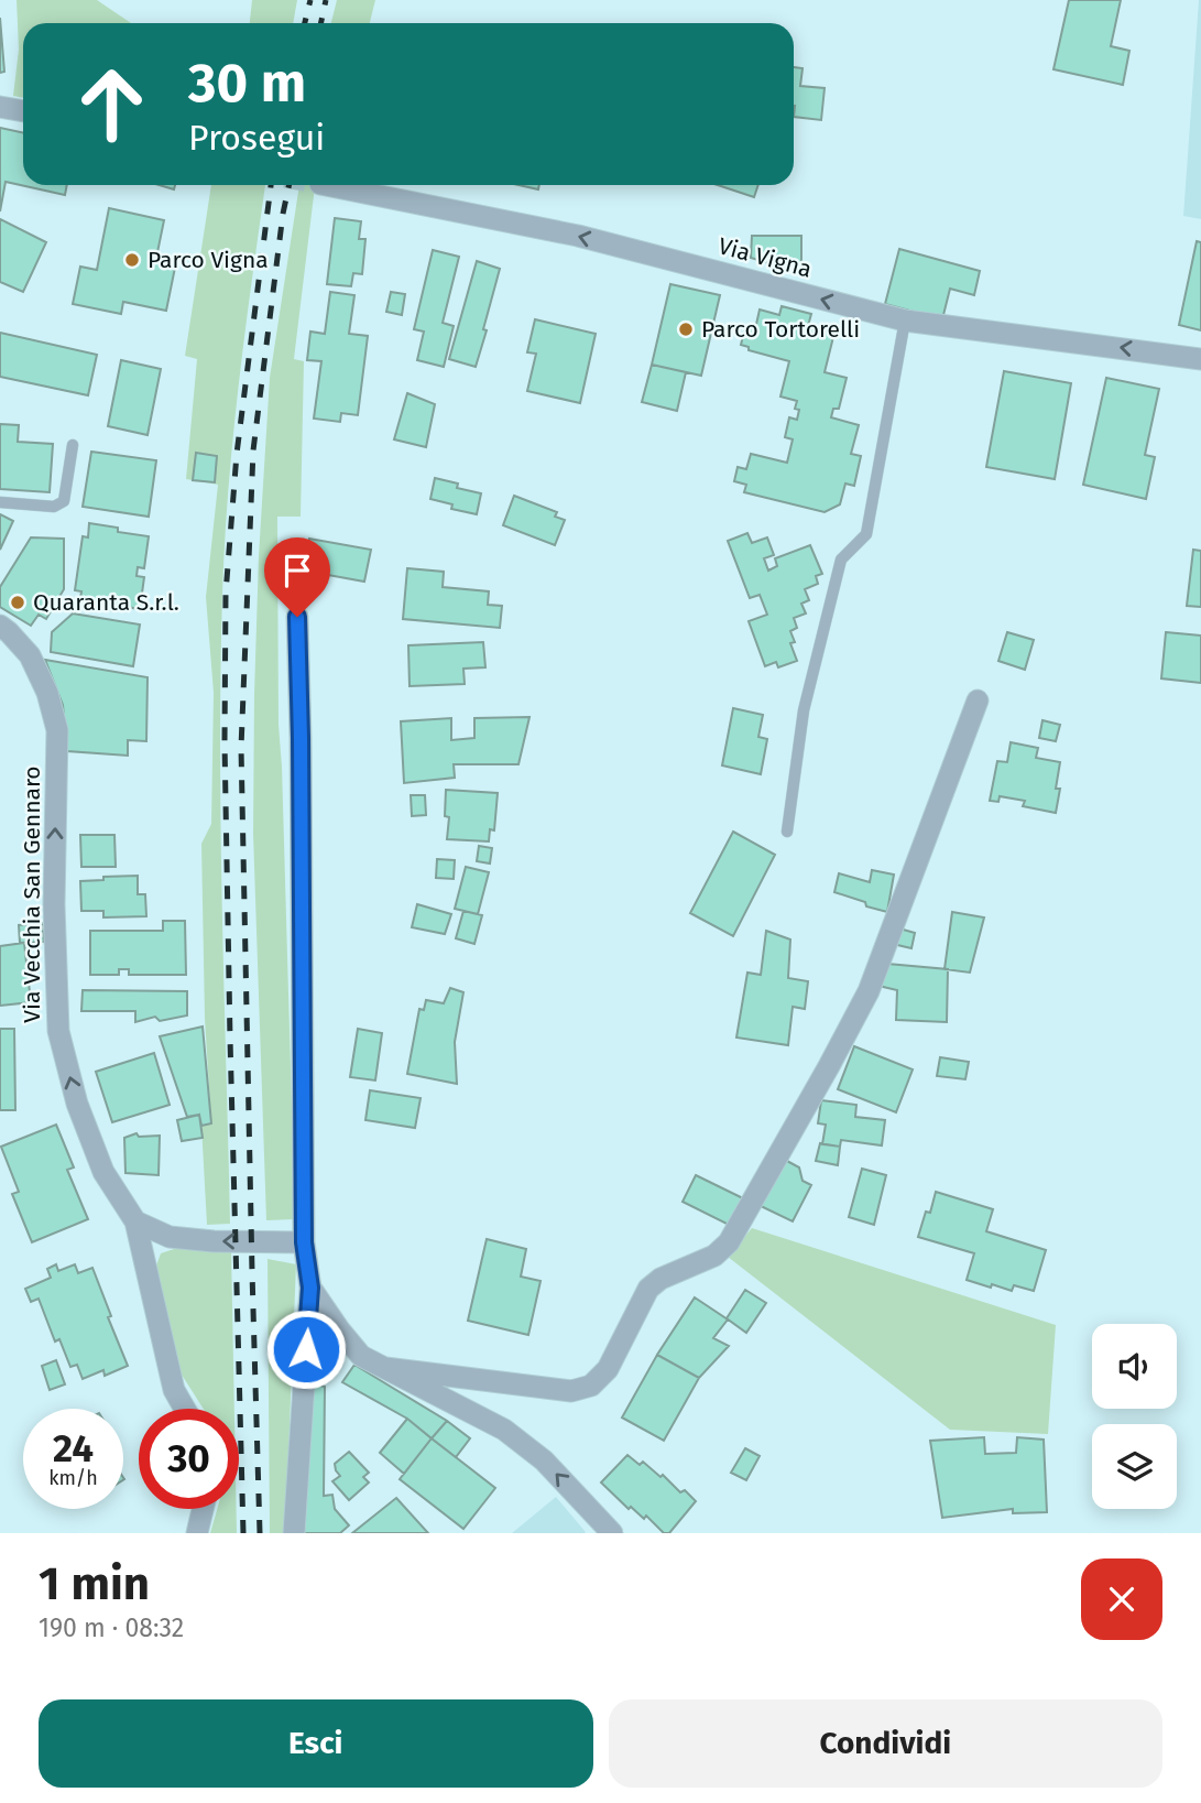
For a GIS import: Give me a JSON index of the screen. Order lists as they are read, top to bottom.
{
  "streets": {
    "street": ["Via Vigna", "Via Vecchia San Gennaro"]
  },
  "one_way": ["Via Vigna", "Via Vecchia San Gennaro"],
  "places": ["Parco Vigna", "Parco Tortorelli", "Quaranta S.r.l."],
  "page": {
    "turn": ["30 m", "Prosegui"],
    "speed": "24 km/h",
    "limit": "30",
    "heading": ["1 min", "190 m · 08:32"],
    "buttons": ["Esci", "Condividi"]
  }
}
